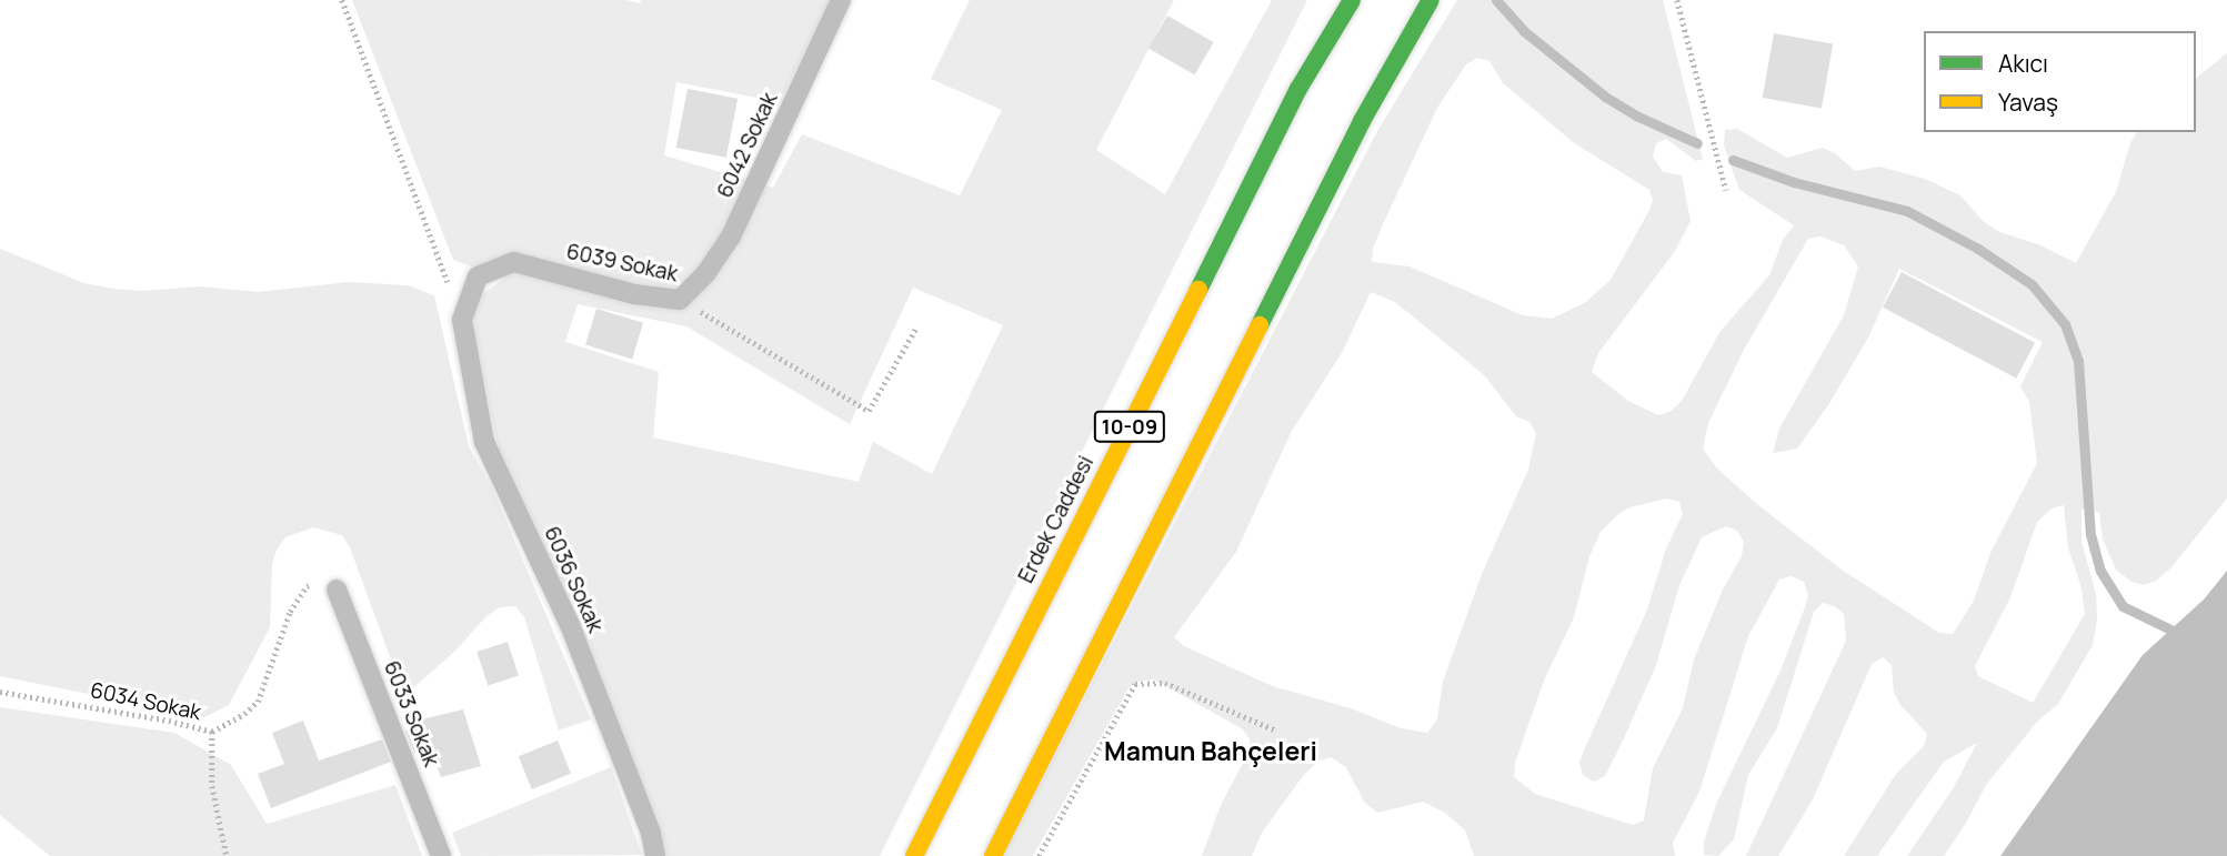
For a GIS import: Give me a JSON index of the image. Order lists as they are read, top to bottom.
{
  "streets": {
    "main road": ["10-09", "Erdek Caddesi"],
    "lane": [
      "6042 Sokak",
      "6039 Sokak",
      "6036 Sokak",
      "6033 Sokak"
    ],
    "path": ["6034 Sokak"]
  },
  "crossings": [
    ["6042 Sokak", "6039 Sokak"],
    ["6039 Sokak", "6036 Sokak"],
    ["6034 Sokak", "6033 Sokak"]
  ],
  "districts": ["Mamun Bahçeleri"],
  "legend": ["Akıcı", "Yavaş"]
}
